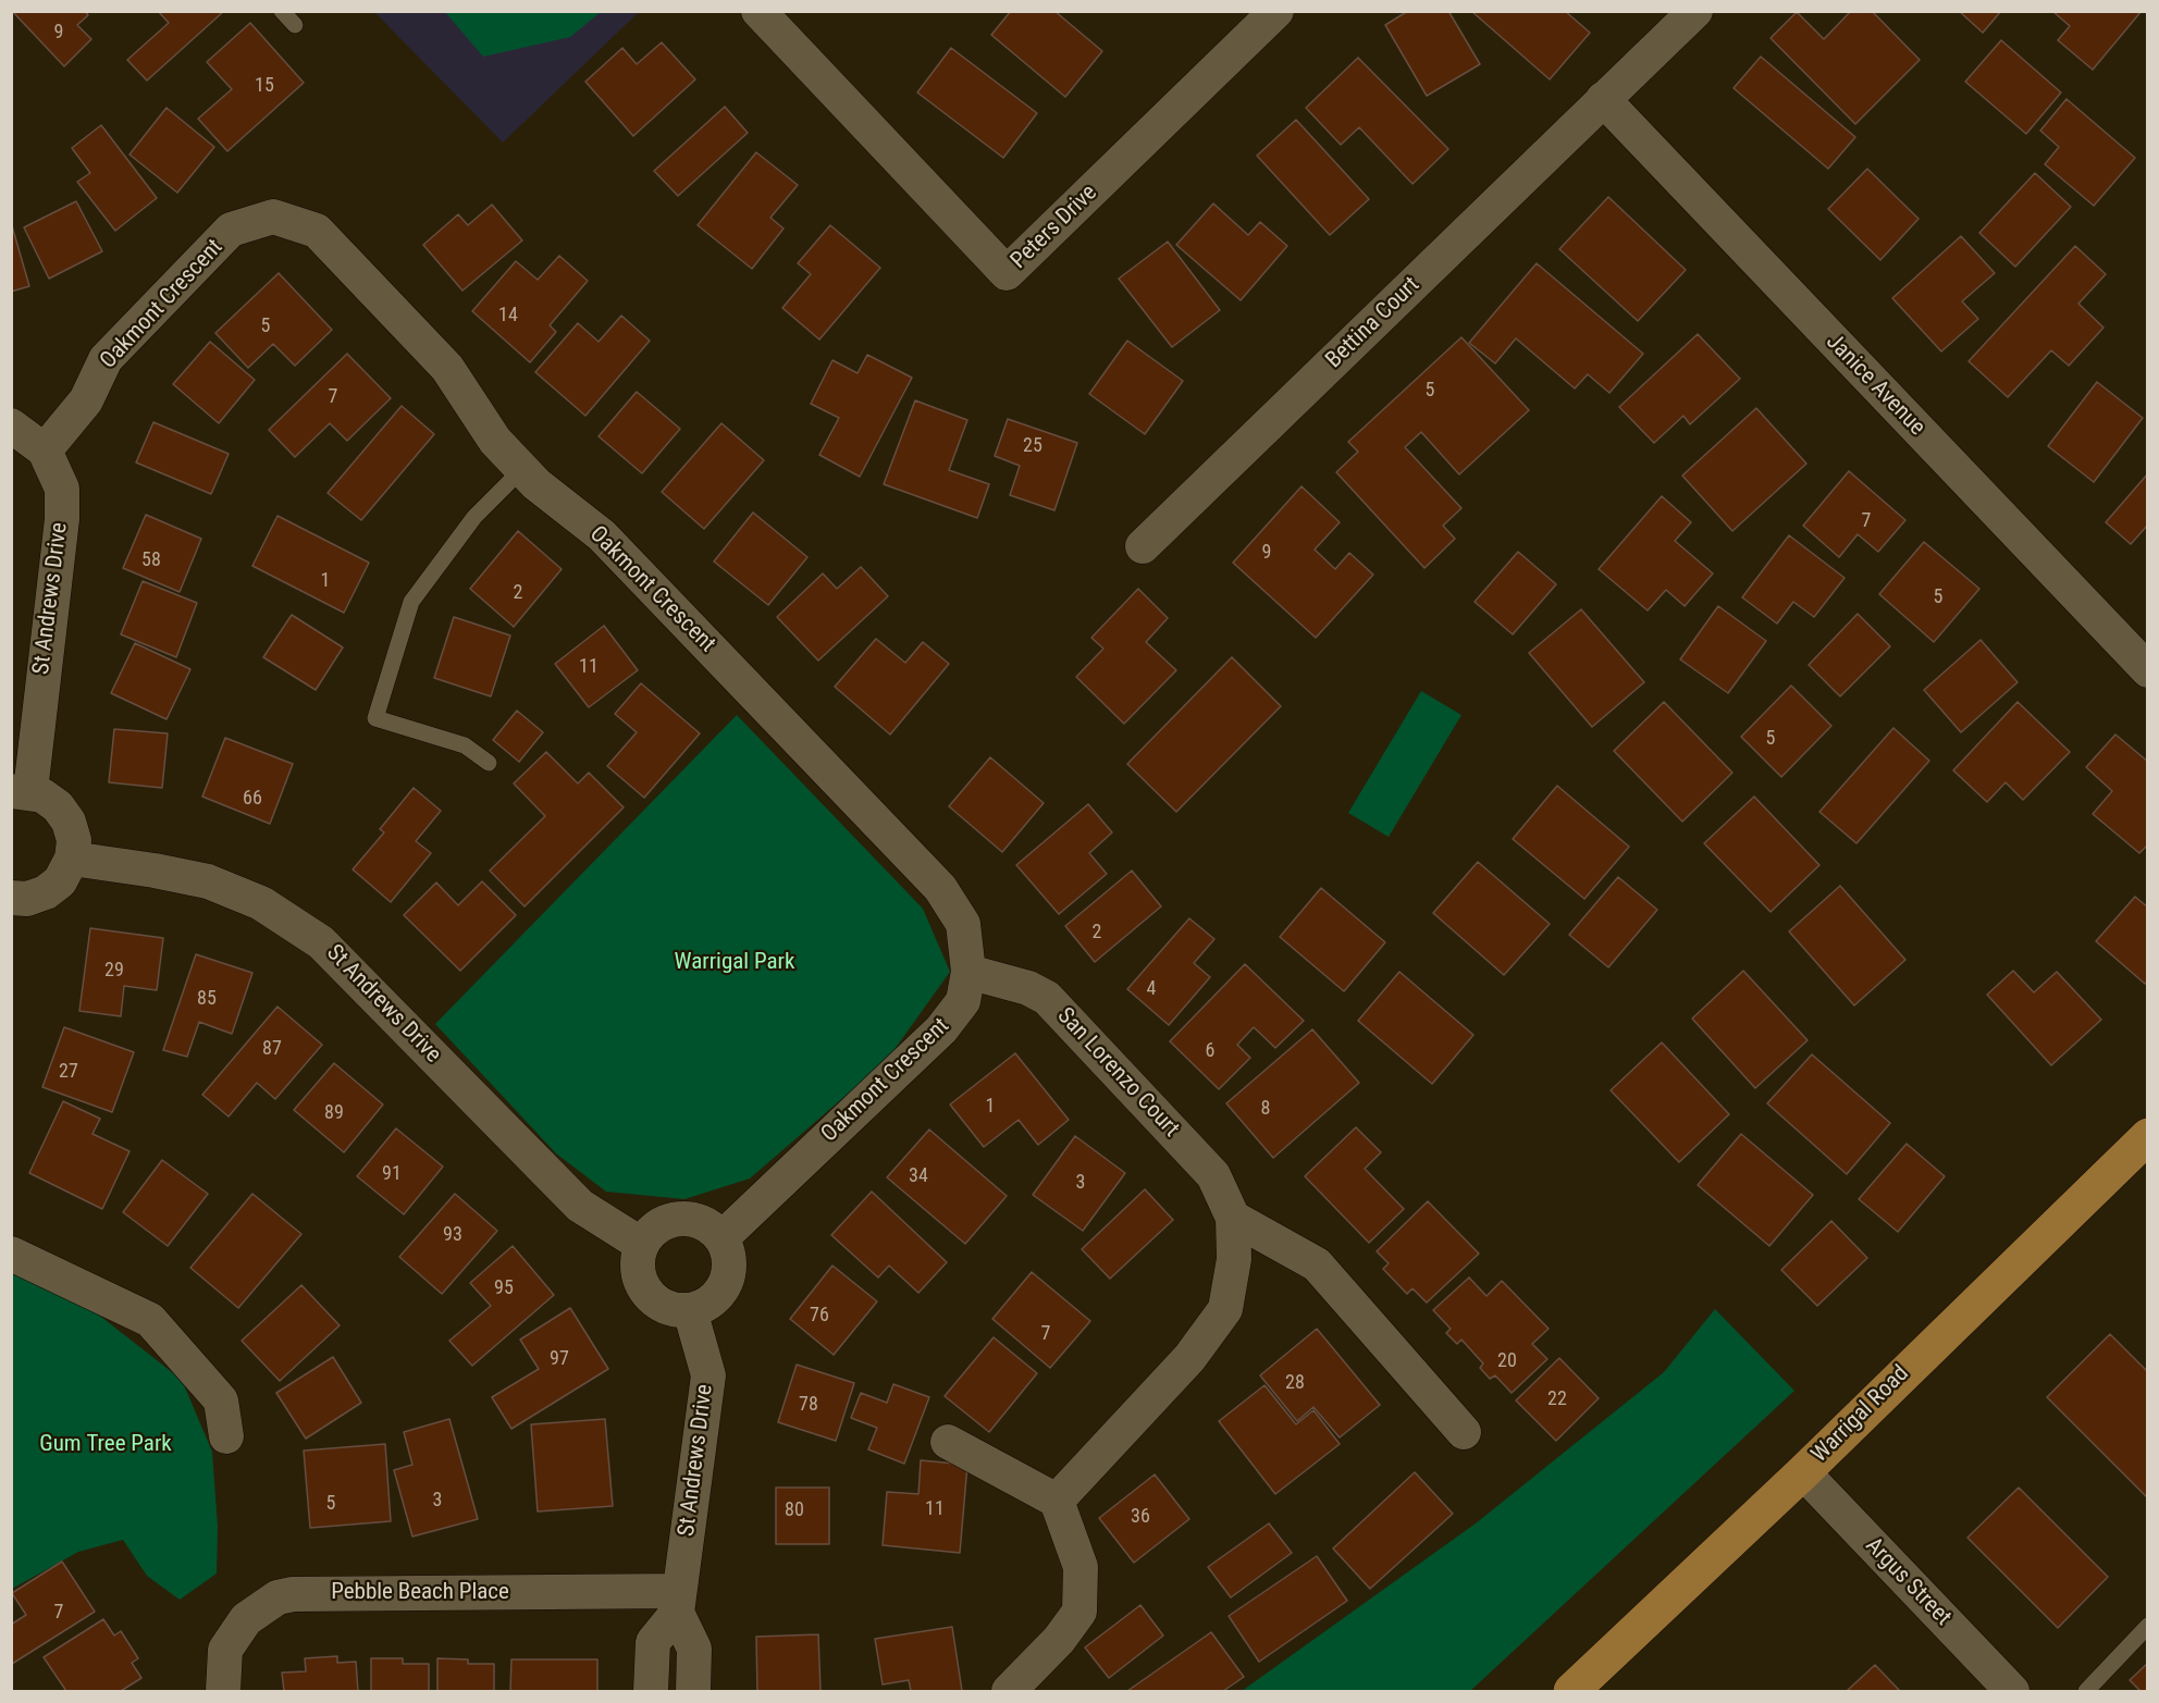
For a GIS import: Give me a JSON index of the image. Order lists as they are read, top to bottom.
{
  "streets": {
    "highway": ["Warrigal Road"],
    "street": [
      "Peters Drive",
      "Oakmont Crescent",
      "Bettina Court",
      "Janice Avenue",
      "St Andrews Drive",
      "San Lorenzo Court",
      "Argus Street",
      "Pebble Beach Place"
    ]
  },
  "crossings": [
    ["Oakmont Crescent", "St Andrews Drive"],
    ["Oakmont Crescent", "San Lorenzo Court"],
    ["Bettina Court", "Janice Avenue"],
    ["St Andrews Drive", "Pebble Beach Place"],
    ["Warrigal Road", "Argus Street"]
  ],
  "parks": ["Warrigal Park", "Gum Tree Park"],
  "house_numbers": [
    "9",
    "15",
    "14",
    "5",
    "5",
    "7",
    "25",
    "7",
    "9",
    "58",
    "1",
    "2",
    "5",
    "11",
    "5",
    "66",
    "2",
    "29",
    "4",
    "85",
    "87",
    "6",
    "27",
    "1",
    "8",
    "89",
    "91",
    "34",
    "3",
    "93",
    "95",
    "76",
    "7",
    "97",
    "20",
    "28",
    "22",
    "78",
    "3",
    "5",
    "11",
    "80",
    "36",
    "7"
  ]
}
